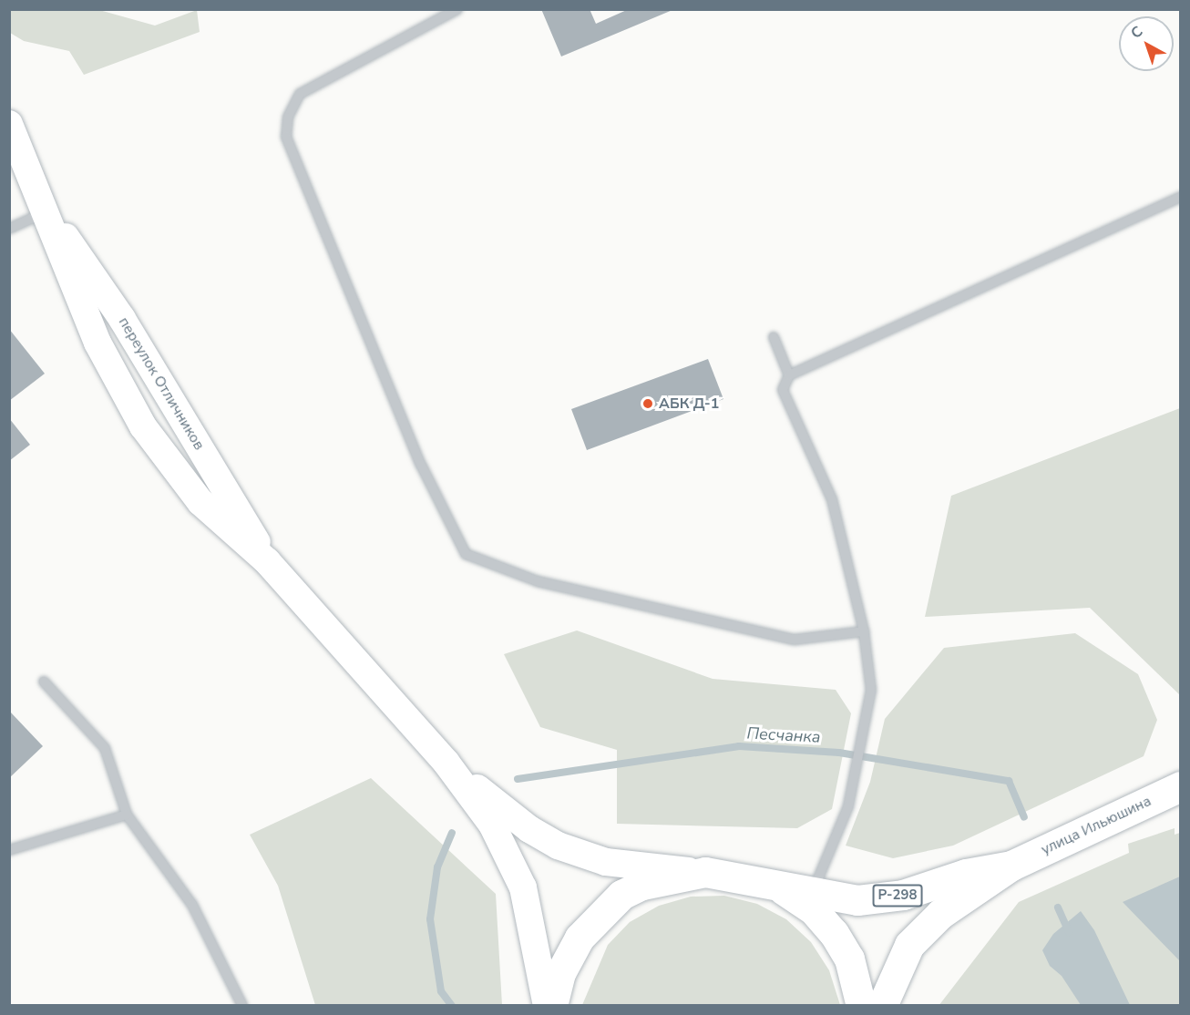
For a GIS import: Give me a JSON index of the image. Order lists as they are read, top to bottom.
{
  "streets": {
    "highway": ["улица Ильюшина", "Р-298"],
    "main road": ["переулок Отличников"]
  },
  "crossings": [
    ["улица Ильюшина", "Р-298"]
  ],
  "water": ["Песчанка"],
  "places": ["АБК Д-1"],
  "north": "top left"
}
